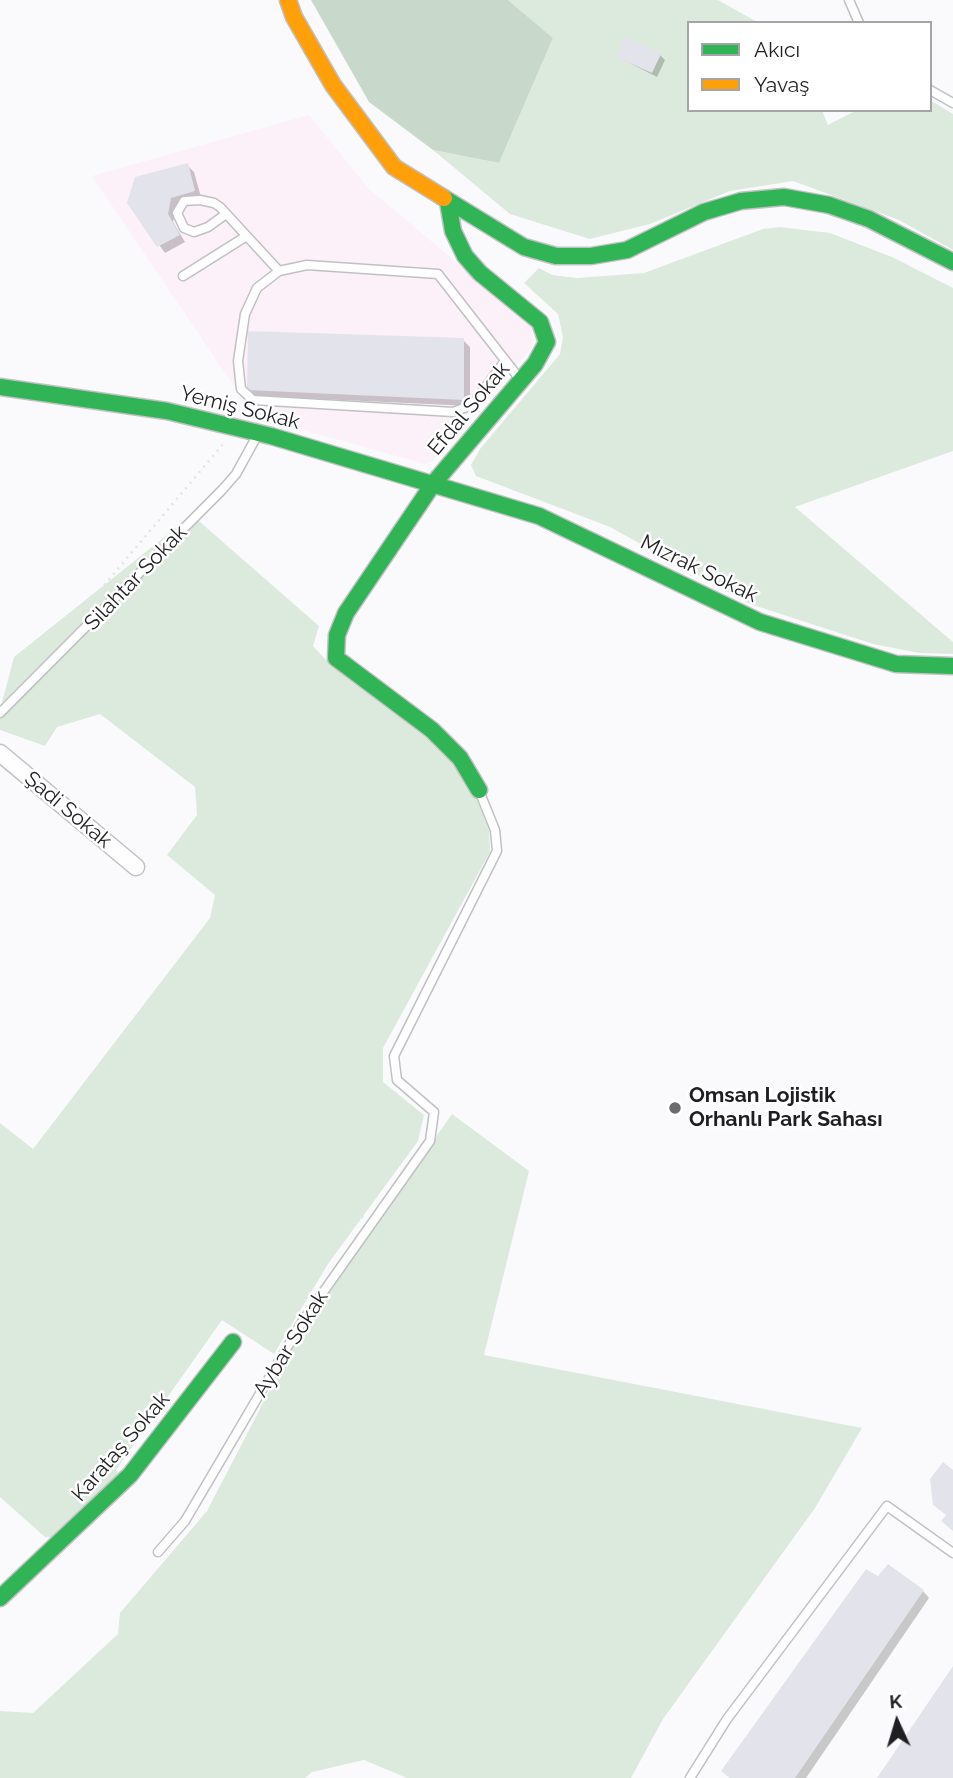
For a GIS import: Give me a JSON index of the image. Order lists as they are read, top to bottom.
{
  "streets": {
    "street": [
      "Yemiş Sokak",
      "Efdal Sokak",
      "Mızrak Sokak",
      "Şadi Sokak",
      "Karataş Sokak"
    ],
    "lane": ["Silahtar Sokak", "Aybar Sokak"]
  },
  "crossings": [
    ["Yemiş Sokak", "Efdal Sokak"],
    ["Yemiş Sokak", "Mızrak Sokak"],
    ["Yemiş Sokak", "Silahtar Sokak"],
    ["Efdal Sokak", "Mızrak Sokak"]
  ],
  "places": ["Omsan Lojistik Orhanlı Park Sahası"],
  "legend": ["Akıcı", "Yavaş"],
  "north": "top"
}
